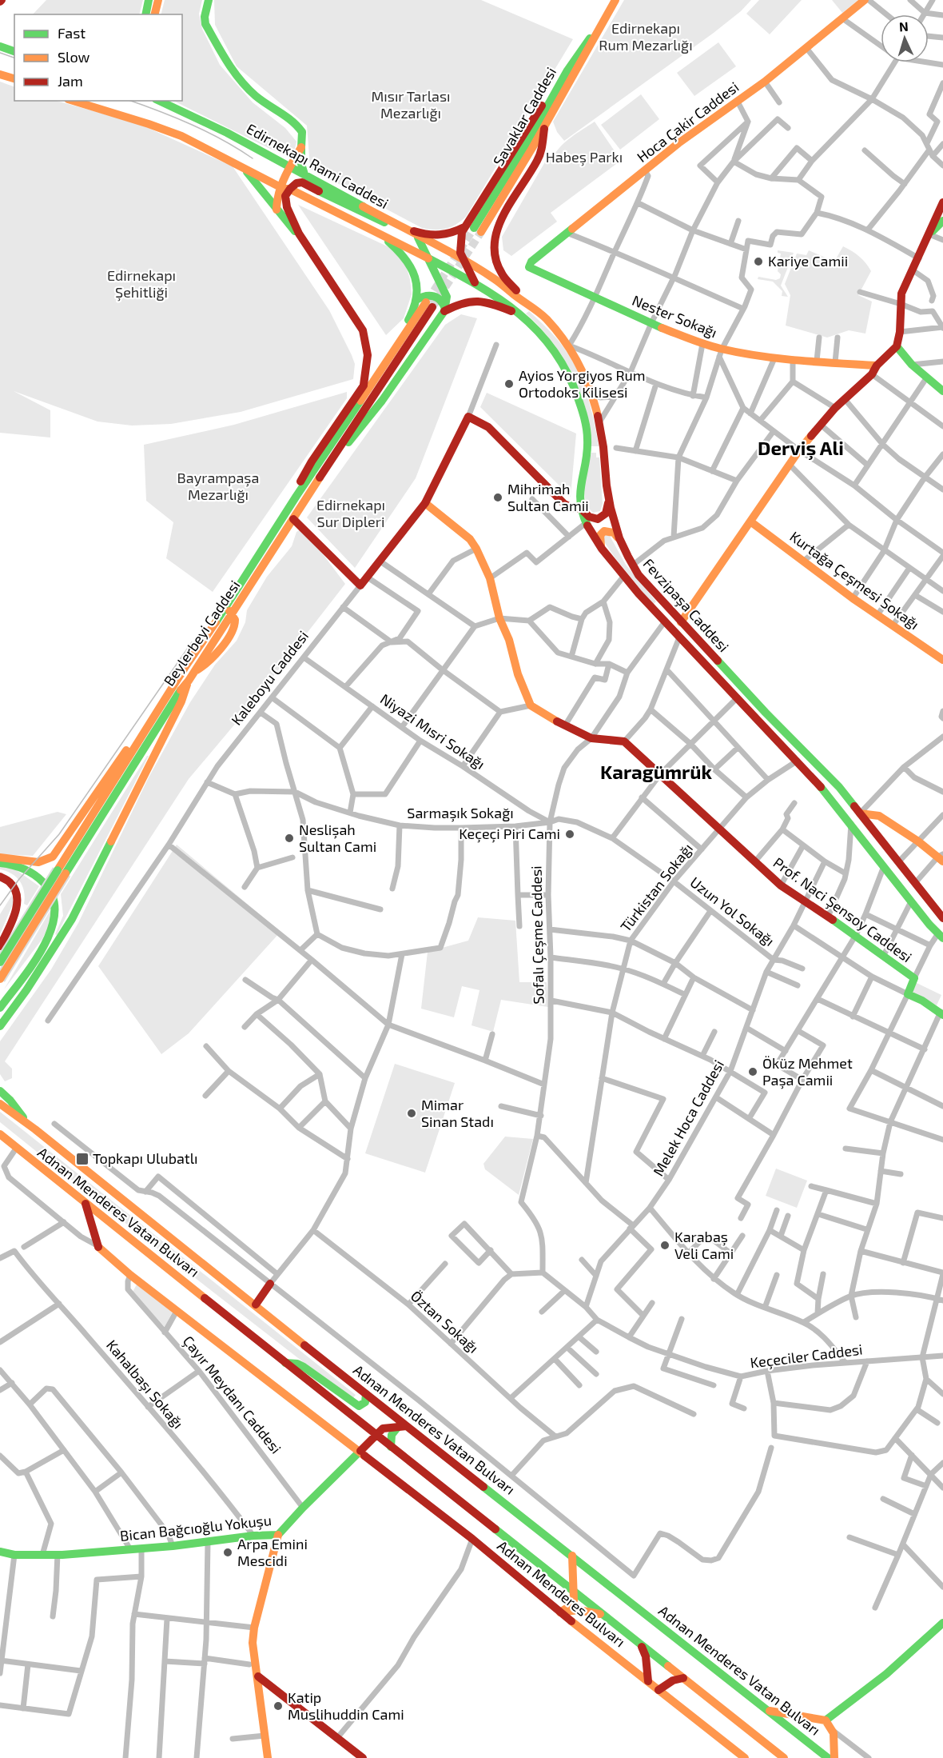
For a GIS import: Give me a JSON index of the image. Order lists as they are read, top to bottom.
{
  "streets": {
    "main road": [
      "Savaklar Caddesi",
      "Hoca Çakir Caddesi",
      "Edirnekapı Rami Caddesi",
      "Nester Sokağı",
      "Kurtağa Çeşmesi Sokağı",
      "Fevzipaşa Caddesi",
      "Beylerbeyi Caddesi",
      "Kaleboyu Caddesi",
      "Prof. Naci Şensoy Caddesi",
      "Adnan Menderes Vatan Bulvarı",
      "Çayır Meydanı Caddesi",
      "Bican Bağcıoğlu Yokuşu",
      "Adnan Menderes Bulvarı"
    ],
    "street": [
      "Niyazi Mısri Sokağı",
      "Sarmaşık Sokağı",
      "Türkistan Sokağı",
      "Uzun Yol Sokağı",
      "Sofalı Çeşme Caddesi",
      "Melek Hoca Caddesi",
      "Öztan Sokağı",
      "Keçeciler Caddesi",
      "Kahalbaşı Sokağı"
    ]
  },
  "crossings": [
    ["Hoca Çakir Caddesi", "Nester Sokağı"],
    ["Edirnekapı Rami Caddesi", "Fevzipaşa Caddesi"],
    ["Fevzipaşa Caddesi", "Türkistan Sokağı"],
    ["Fevzipaşa Caddesi", "Sofalı Çeşme Caddesi"],
    ["Kaleboyu Caddesi", "Niyazi Mısri Sokağı"],
    ["Niyazi Mısri Sokağı", "Sarmaşık Sokağı"],
    ["Niyazi Mısri Sokağı", "Uzun Yol Sokağı"],
    ["Niyazi Mısri Sokağı", "Sofalı Çeşme Caddesi"],
    ["Sarmaşık Sokağı", "Uzun Yol Sokağı"],
    ["Sarmaşık Sokağı", "Sofalı Çeşme Caddesi"],
    ["Türkistan Sokağı", "Prof. Naci Şensoy Caddesi"],
    ["Türkistan Sokağı", "Uzun Yol Sokağı"],
    ["Prof. Naci Şensoy Caddesi", "Melek Hoca Caddesi"],
    ["Uzun Yol Sokağı", "Sofalı Çeşme Caddesi"],
    ["Uzun Yol Sokağı", "Melek Hoca Caddesi"],
    ["Adnan Menderes Vatan Bulvarı", "Çayır Meydanı Caddesi"],
    ["Adnan Menderes Vatan Bulvarı", "Bican Bağcıoğlu Yokuşu"],
    ["Kahalbaşı Sokağı", "Bican Bağcıoğlu Yokuşu"],
    ["Çayır Meydanı Caddesi", "Bican Bağcıoğlu Yokuşu"],
    ["Çayır Meydanı Caddesi", "Adnan Menderes Bulvarı"],
    ["Bican Bağcıoğlu Yokuşu", "Adnan Menderes Bulvarı"]
  ],
  "districts": ["Derviş Ali", "Karagümrük"],
  "parks": [
    "Edirnekapı Rum Mezarlığı",
    "Mısır Tarlası Mezarlığı",
    "Habeş Parkı",
    "Edirnekapı Şehitliği",
    "Bayrampaşa Mezarlığı",
    "Edirnekapı Sur Dipleri"
  ],
  "places": {
    "other": [
      "Kariye Camii",
      "Ayios Yorgiyos Rum Ortodoks Kilisesi",
      "Mihrimah Sultan Camii",
      "Keçeçi Piri Cami",
      "Neslişah Sultan Cami",
      "Öküz Mehmet Paşa Camii",
      "Mimar Sinan Stadı",
      "Karabaş Veli Cami",
      "Arpa Emini Mescidi",
      "Katip Muslihuddin Cami"
    ],
    "transit": ["Topkapı Ulubatlı"]
  },
  "legend": ["Fast", "Slow", "Jam"],
  "north": "top"
}
